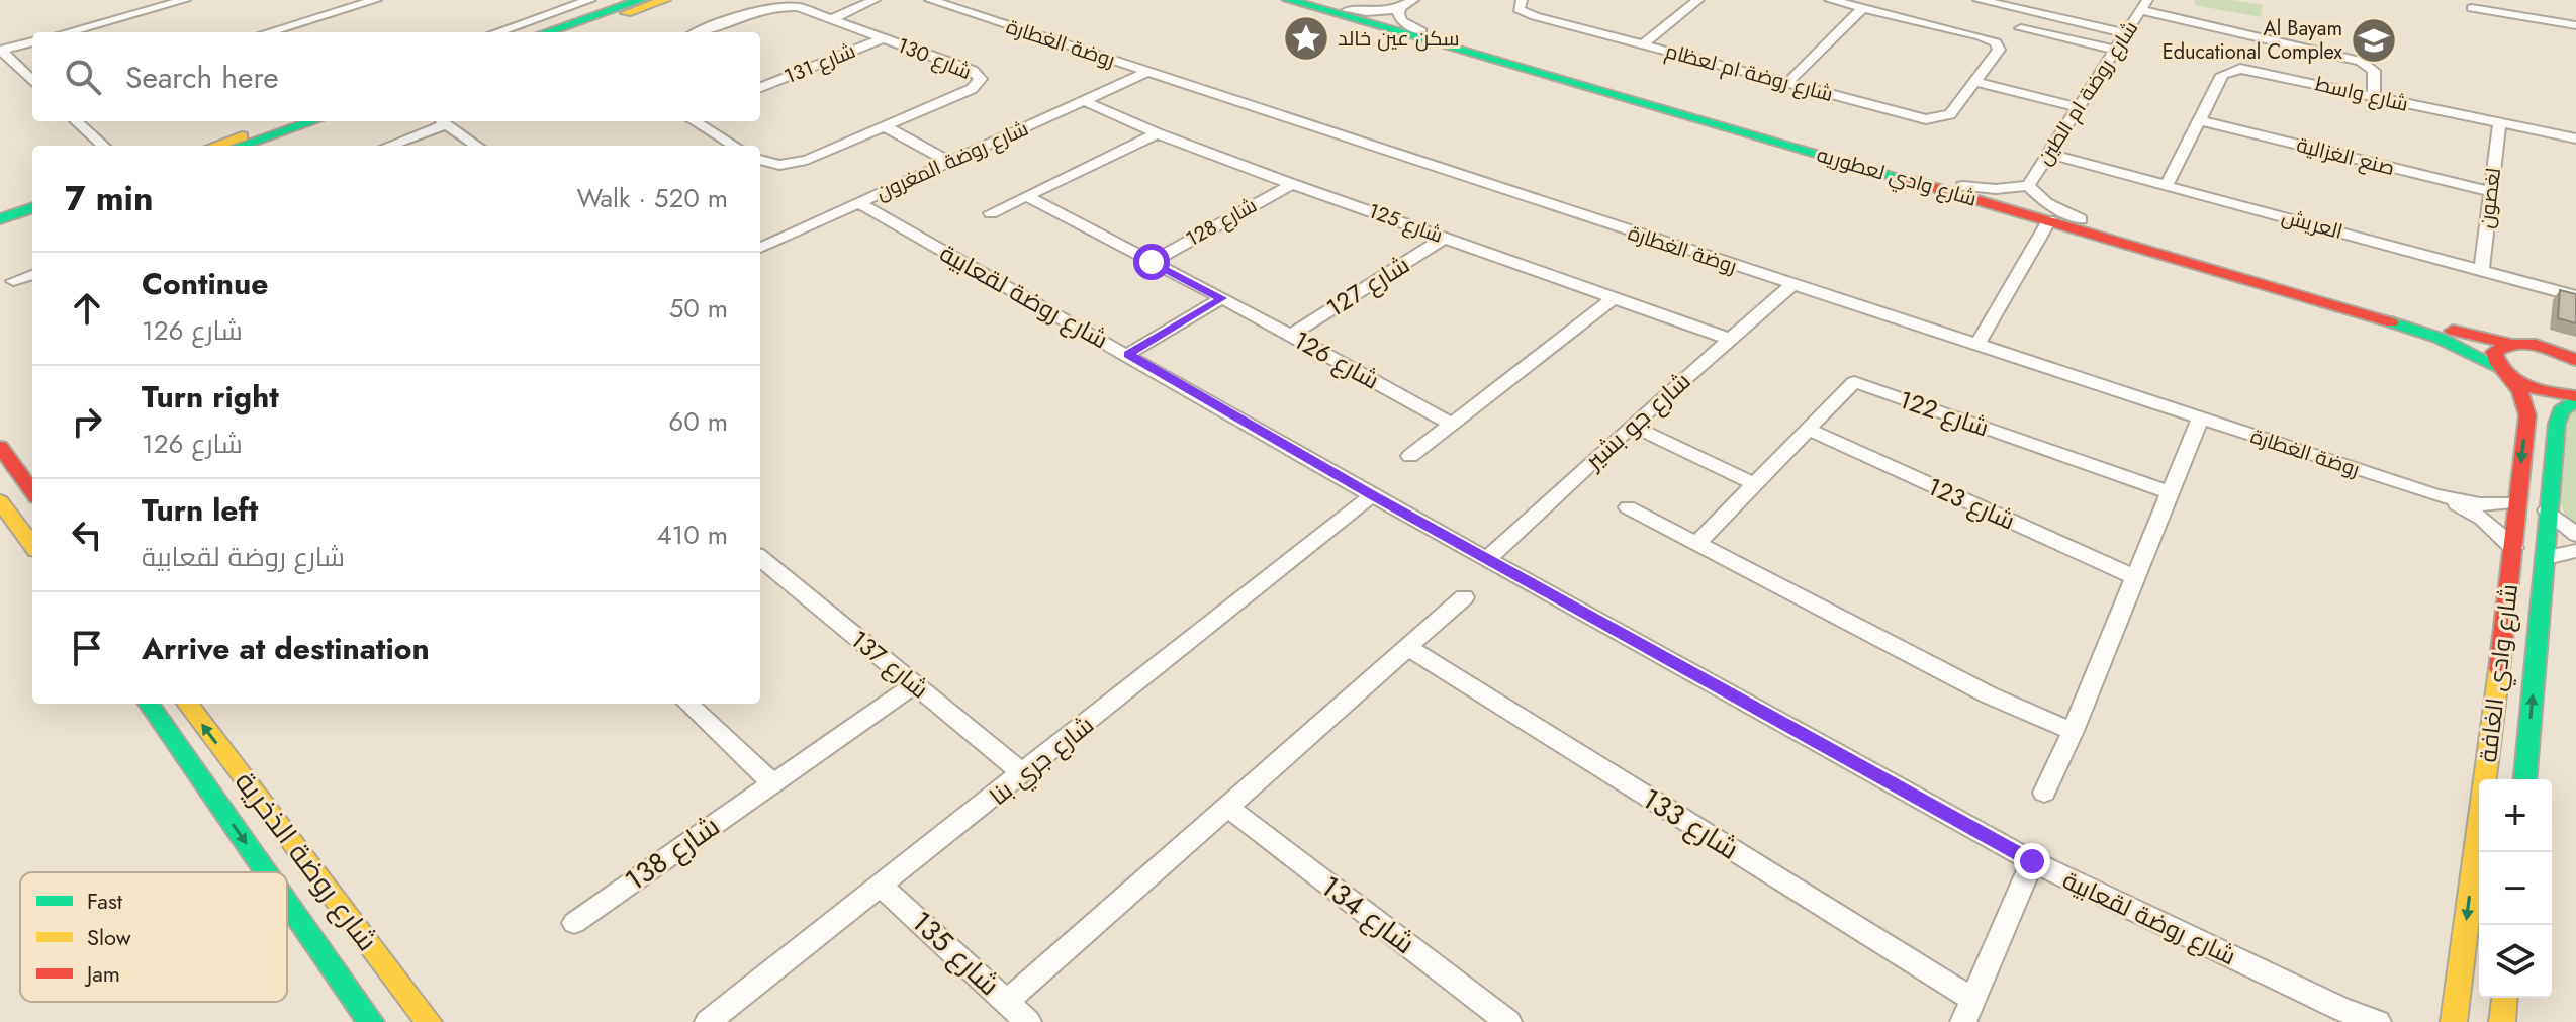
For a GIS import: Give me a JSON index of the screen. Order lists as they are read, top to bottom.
{
  "streets": {
    "street": [
      "روضة الغطارة",
      "شارع 130",
      "شارع 131",
      "شارع روضة ام لعظام",
      "شارع روضة ام الطين",
      "شارع واسط",
      "صنع الغزالية",
      "شارع روضة المغرون",
      "شارع وادي لعطوريه",
      "لغصون",
      "شارع 128",
      "شارع 125",
      "العريش",
      "شارع 127",
      "شارع روضة لقعابية",
      "شارع 126",
      "شارع 122",
      "شارع جو بشير",
      "شارع 123",
      "شارع 137",
      "شارع وادي الغافة",
      "شارع جري بنا",
      "شارع 133",
      "شارع 138",
      "شارع روضة الذخرية",
      "شارع 134",
      "شارع 135"
    ]
  },
  "crossings": [
    ["روضة الغطارة", "شارع روضة المغرون"],
    ["روضة الغطارة", "شارع جو بشير"],
    ["روضة الغطارة", "شارع وادي الغافة"],
    ["شارع 130", "شارع 131"],
    ["شارع روضة ام الطين", "شارع وادي لعطوريه"],
    ["شارع روضة ام الطين", "العريش"],
    ["شارع واسط", "صنع الغزالية"],
    ["شارع واسط", "لغصون"],
    ["شارع واسط", "العريش"],
    ["صنع الغزالية", "لغصون"],
    ["شارع روضة المغرون", "شارع 125"],
    ["شارع روضة المغرون", "شارع روضة لقعابية"],
    ["شارع وادي لعطوريه", "شارع وادي الغافة"],
    ["لغصون", "العريش"],
    ["شارع 128", "شارع 125"],
    ["شارع 128", "شارع 126"],
    ["شارع 125", "شارع 127"],
    ["شارع 125", "شارع جو بشير"],
    ["شارع 127", "شارع 126"],
    ["شارع روضة لقعابية", "شارع جو بشير"],
    ["شارع روضة لقعابية", "شارع جري بنا"],
    ["شارع 122", "شارع 123"],
    ["شارع 137", "شارع جري بنا"],
    ["شارع 137", "شارع 138"],
    ["شارع جري بنا", "شارع 135"]
  ],
  "places": {
    "place": ["سكن عين خالد"],
    "school or university": ["Al Bayam Educational Complex"]
  },
  "legend": ["Fast", "Slow", "Jam"],
  "page": {
    "search": "Search here",
    "heading": ["7 min", "Walk · 520 m"],
    "list": [
      ["Continue", "شارع 126", "50 m"],
      ["Turn right", "شارع 126", "60 m"],
      ["Turn left", "شارع روضة لقعابية", "410 m"],
      "Arrive at destination"
    ],
    "map_buttons": ["+", "−"]
  }
}
